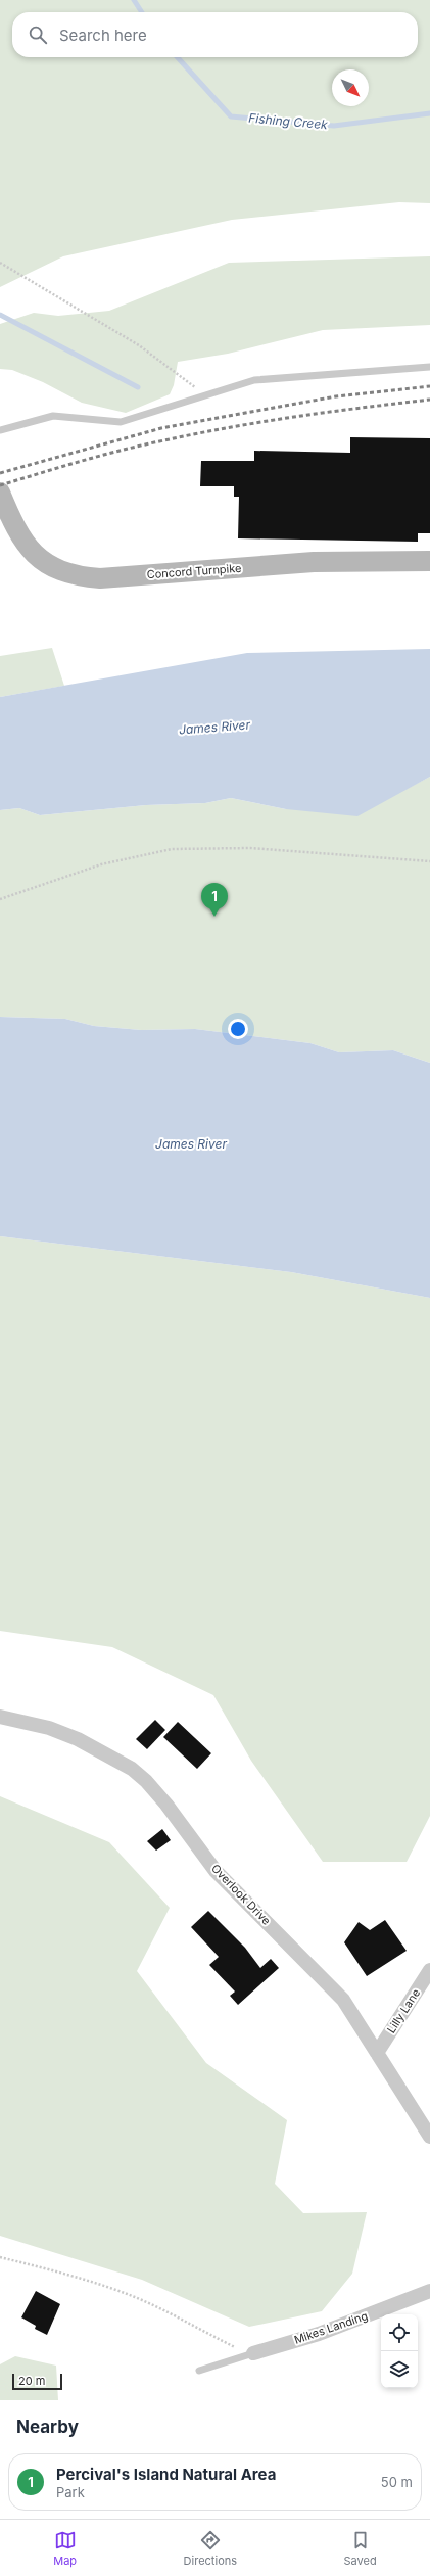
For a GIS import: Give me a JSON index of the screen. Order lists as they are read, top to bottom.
{
  "streets": {
    "street": [
      "Concord Turnpike",
      "Overlook Drive",
      "Lilly Lane",
      "Mikes Landing"
    ]
  },
  "crossings": [
    ["Overlook Drive", "Lilly Lane"]
  ],
  "water": ["Fishing Creek", "James River"],
  "scale_bar": "20 m",
  "north": "bottom right",
  "page": {
    "search": "Search here",
    "pins": "1",
    "scale": "20 m",
    "heading": "Nearby",
    "list": [
      {
        "mark": "1",
        "name": "Percival's Island Natural Area",
        "note": "Park",
        "value": "50 m"
      }
    ],
    "nav": ["Map", "Directions", "Saved"]
  }
}
